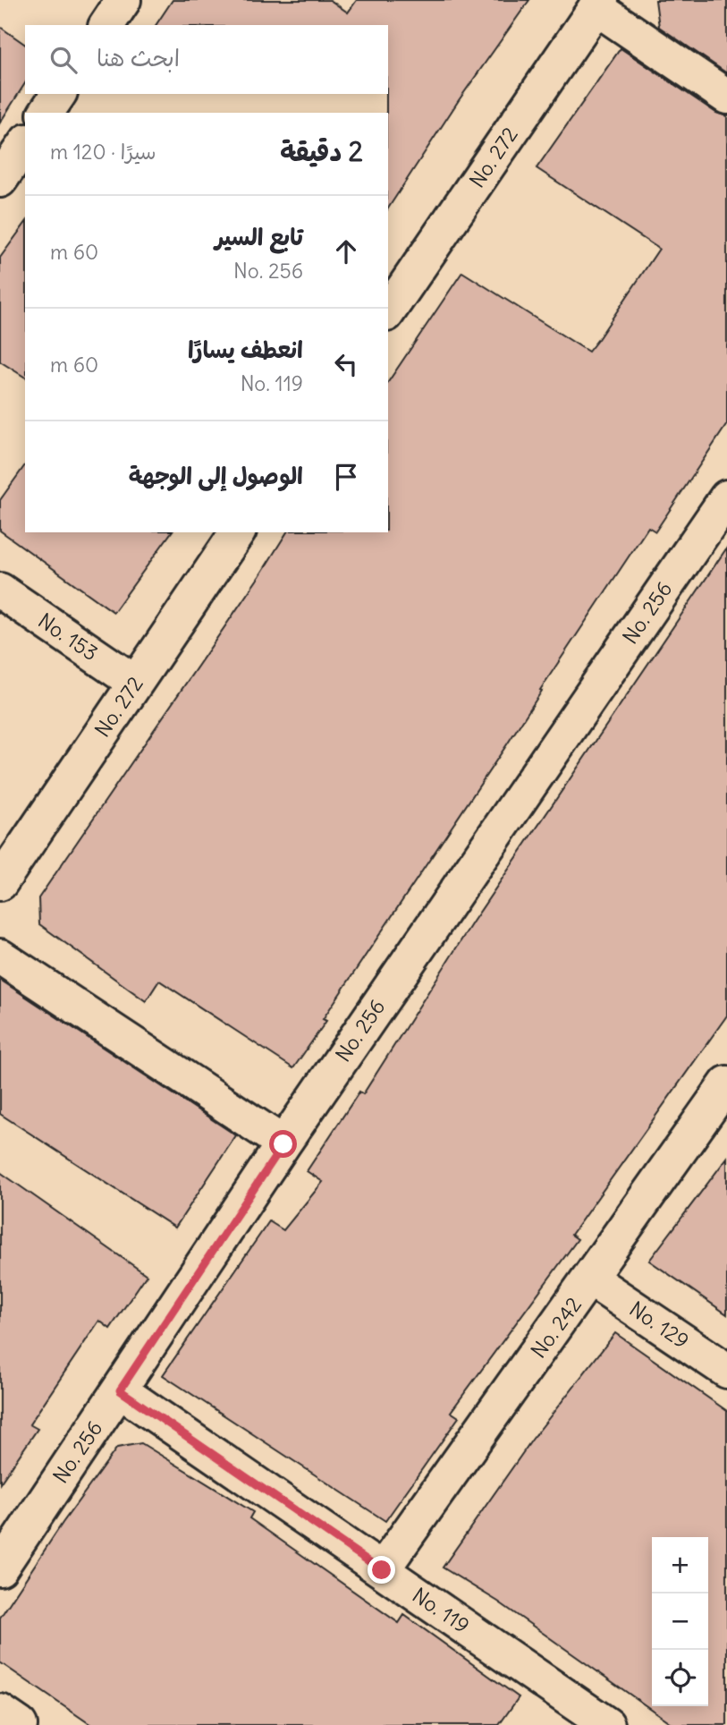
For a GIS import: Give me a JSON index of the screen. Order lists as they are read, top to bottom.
{
  "streets": {
    "street": [
      "No. 272",
      "No. 256",
      "No. 153",
      "No. 129",
      "No. 242",
      "No. 119"
    ]
  },
  "crossings": [
    ["No. 272", "No. 153"],
    ["No. 256", "No. 119"],
    ["No. 129", "No. 242"],
    ["No. 242", "No. 119"]
  ],
  "page": {
    "search": "ابحث هنا",
    "heading": ["2 دقيقة", "سيرًا · 120 m"],
    "list": [
      ["تابع السير", "No. 256", "60 m"],
      ["انعطف يسارًا", "No. 119", "60 m"],
      "الوصول إلى الوجهة"
    ],
    "map_buttons": ["+", "−"]
  }
}
